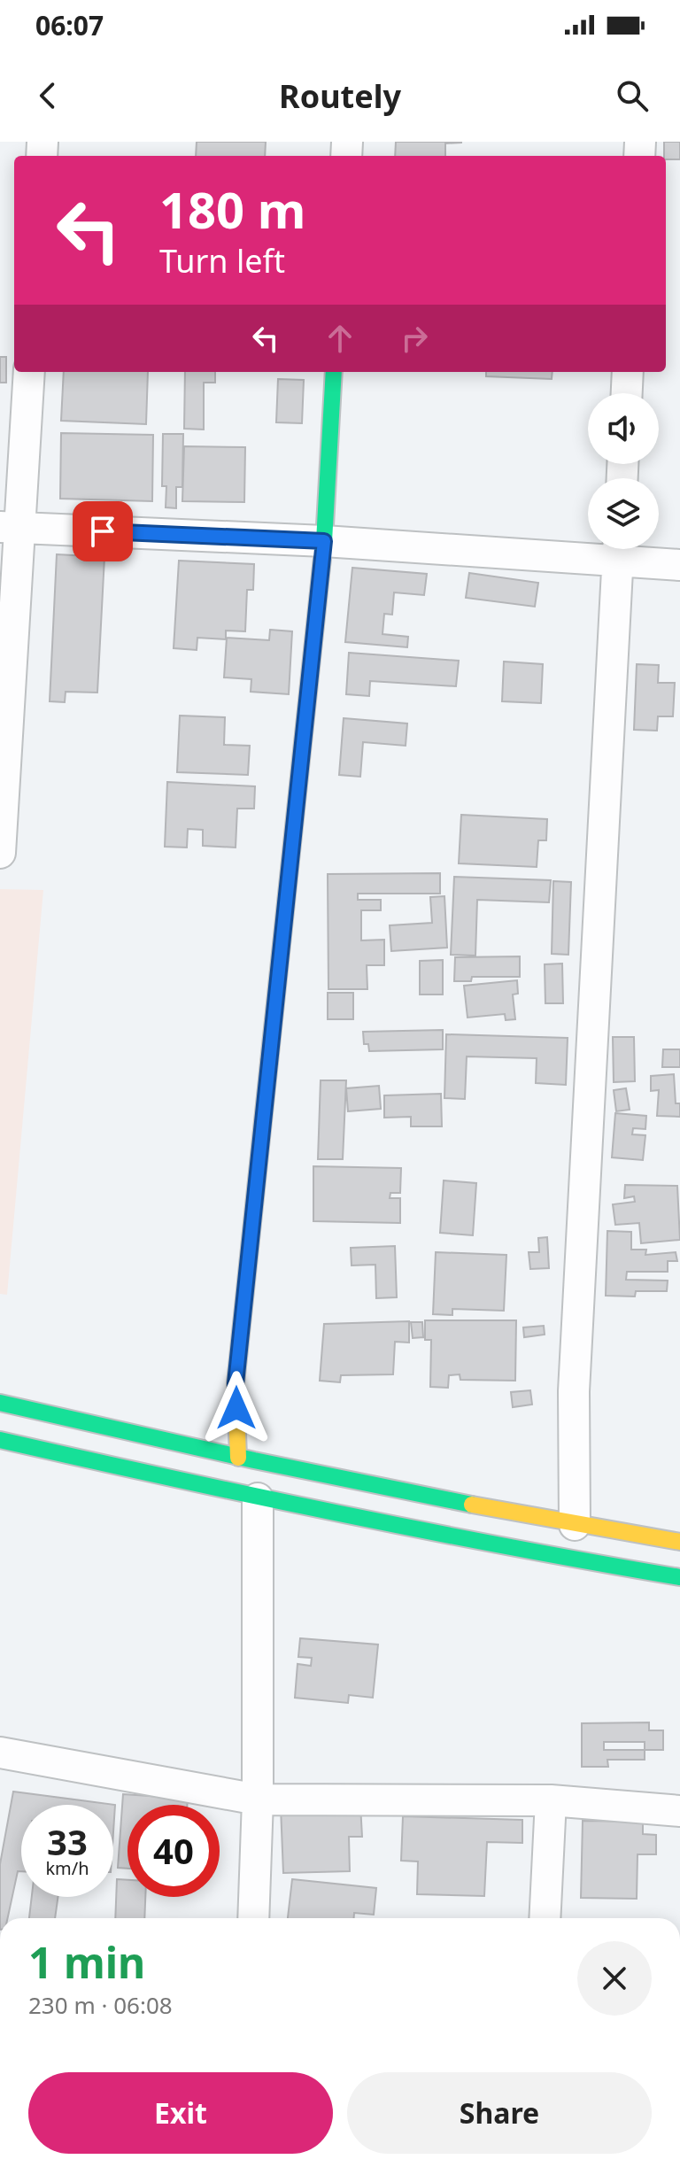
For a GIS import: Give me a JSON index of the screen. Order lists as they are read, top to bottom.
{
  "page": {
    "status": "06:07",
    "header": "Routely",
    "turn": ["180 m", "Turn left"],
    "speed": "33 km/h",
    "limit": "40",
    "heading": ["1 min", "230 m · 06:08"],
    "buttons": ["Exit", "Share"]
  }
}
